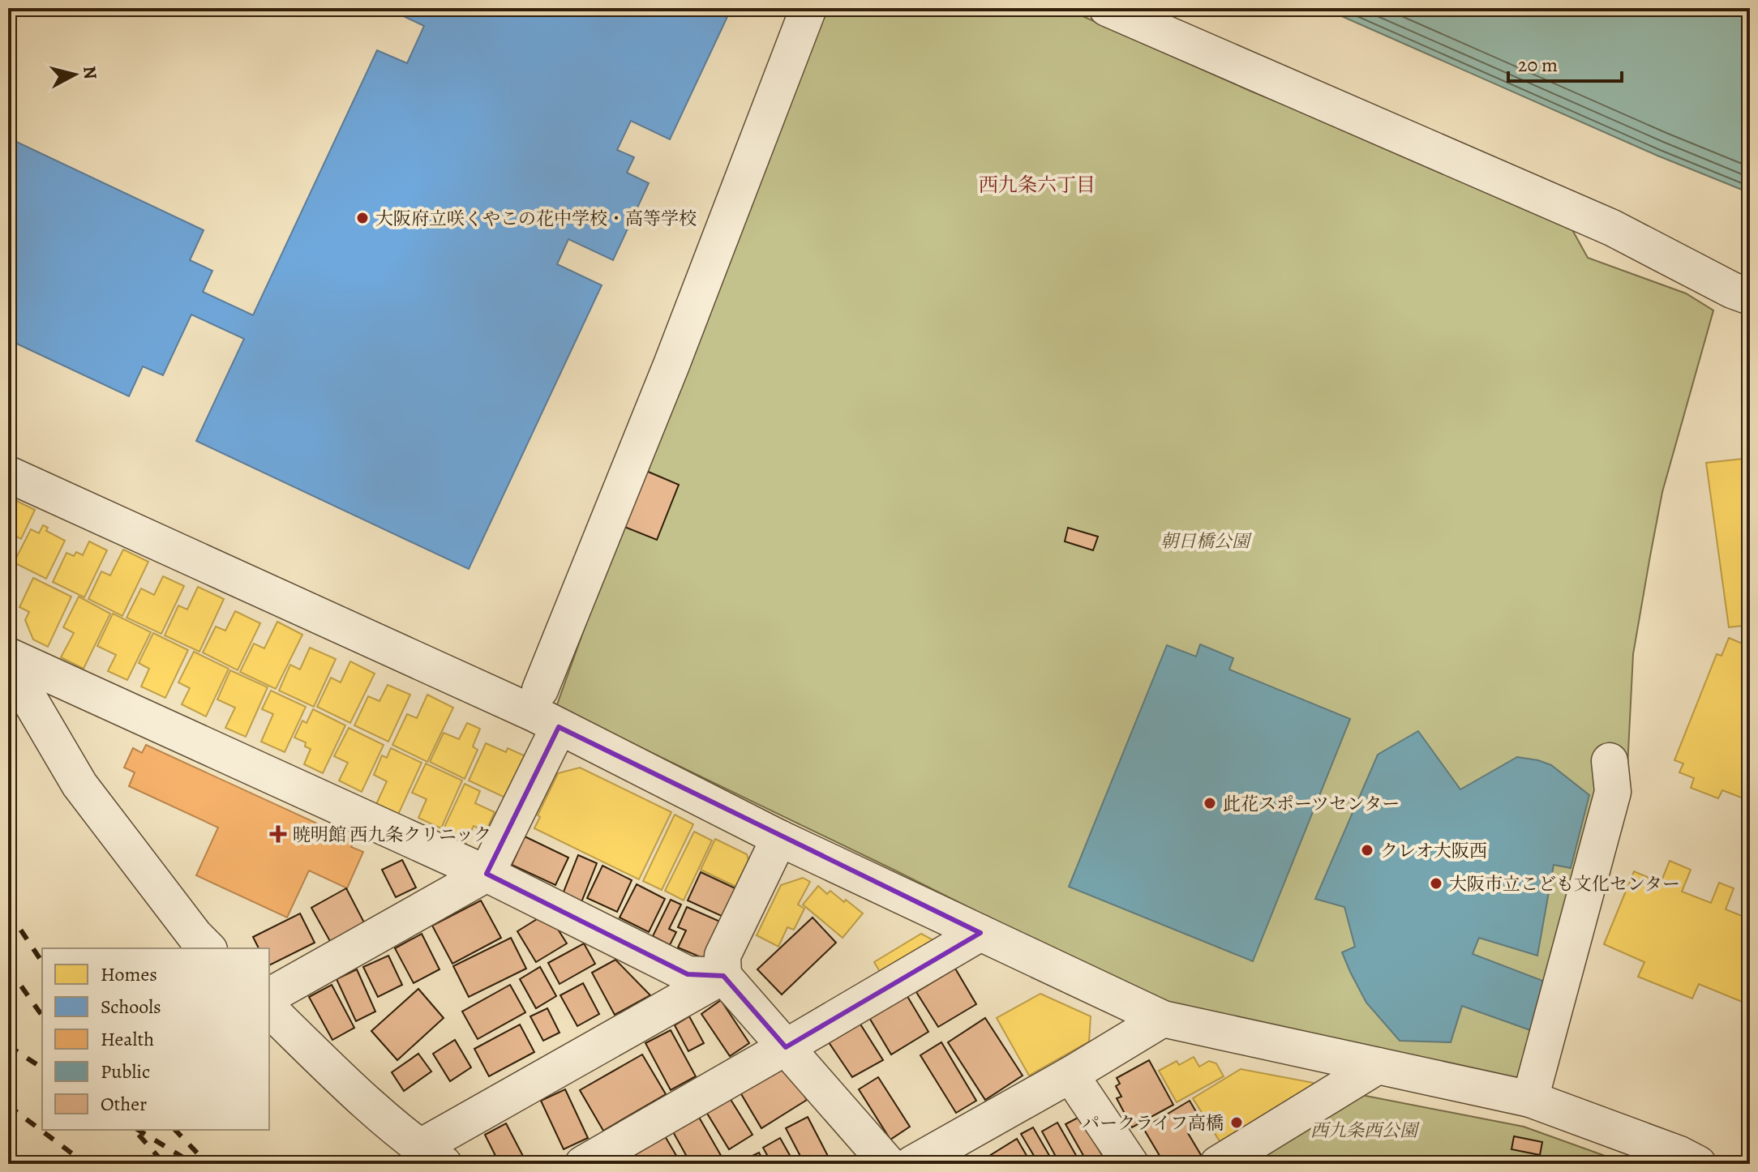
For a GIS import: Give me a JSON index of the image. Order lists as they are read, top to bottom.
{
  "districts": ["西九条六丁目"],
  "parks": ["朝日橋公園", "西九条西公園"],
  "places": {
    "other": [
      "大阪府立咲くやこの花中学校・高等学校",
      "此花スポーツセンター",
      "クレオ大阪西",
      "大阪市立こども文化センター",
      "パークライフ高橋"
    ],
    "health": ["暁明館 西九条クリニック"]
  },
  "legend": [
    "Homes",
    "Schools",
    "Health",
    "Public",
    "Other"
  ],
  "scale_bar": "20 m",
  "north": "right"
}
